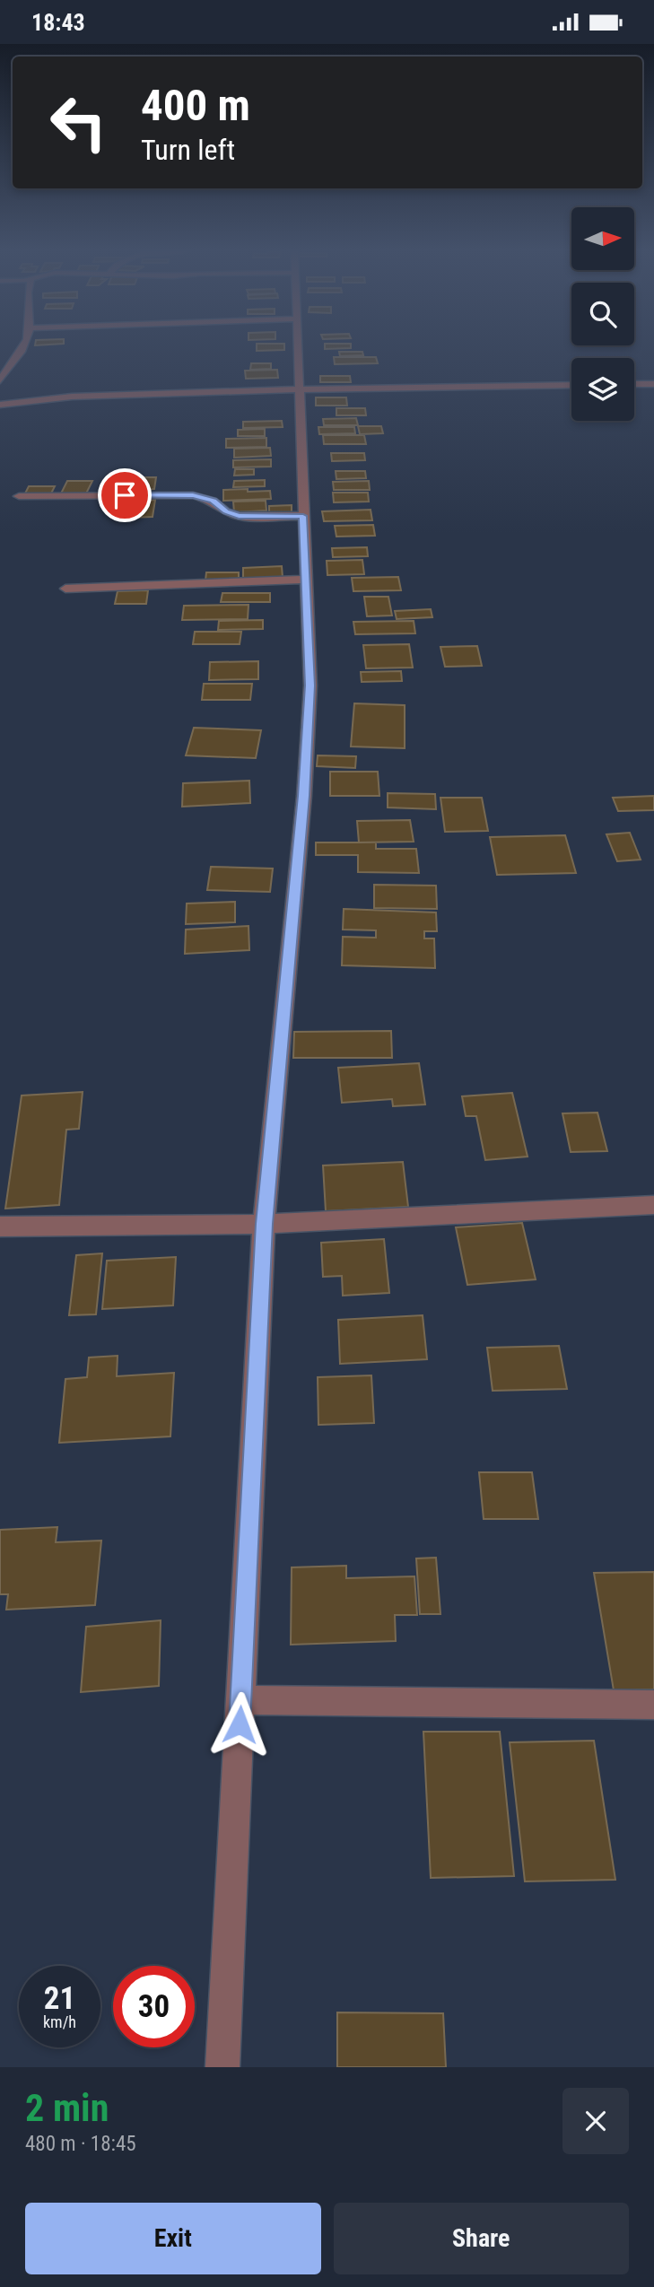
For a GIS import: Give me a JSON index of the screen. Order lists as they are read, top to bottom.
{
  "north": "right",
  "page": {
    "status": "18:43",
    "turn": ["400 m", "Turn left"],
    "speed": "21 km/h",
    "limit": "30",
    "heading": ["2 min", "480 m · 18:45"],
    "buttons": ["Exit", "Share"]
  }
}
